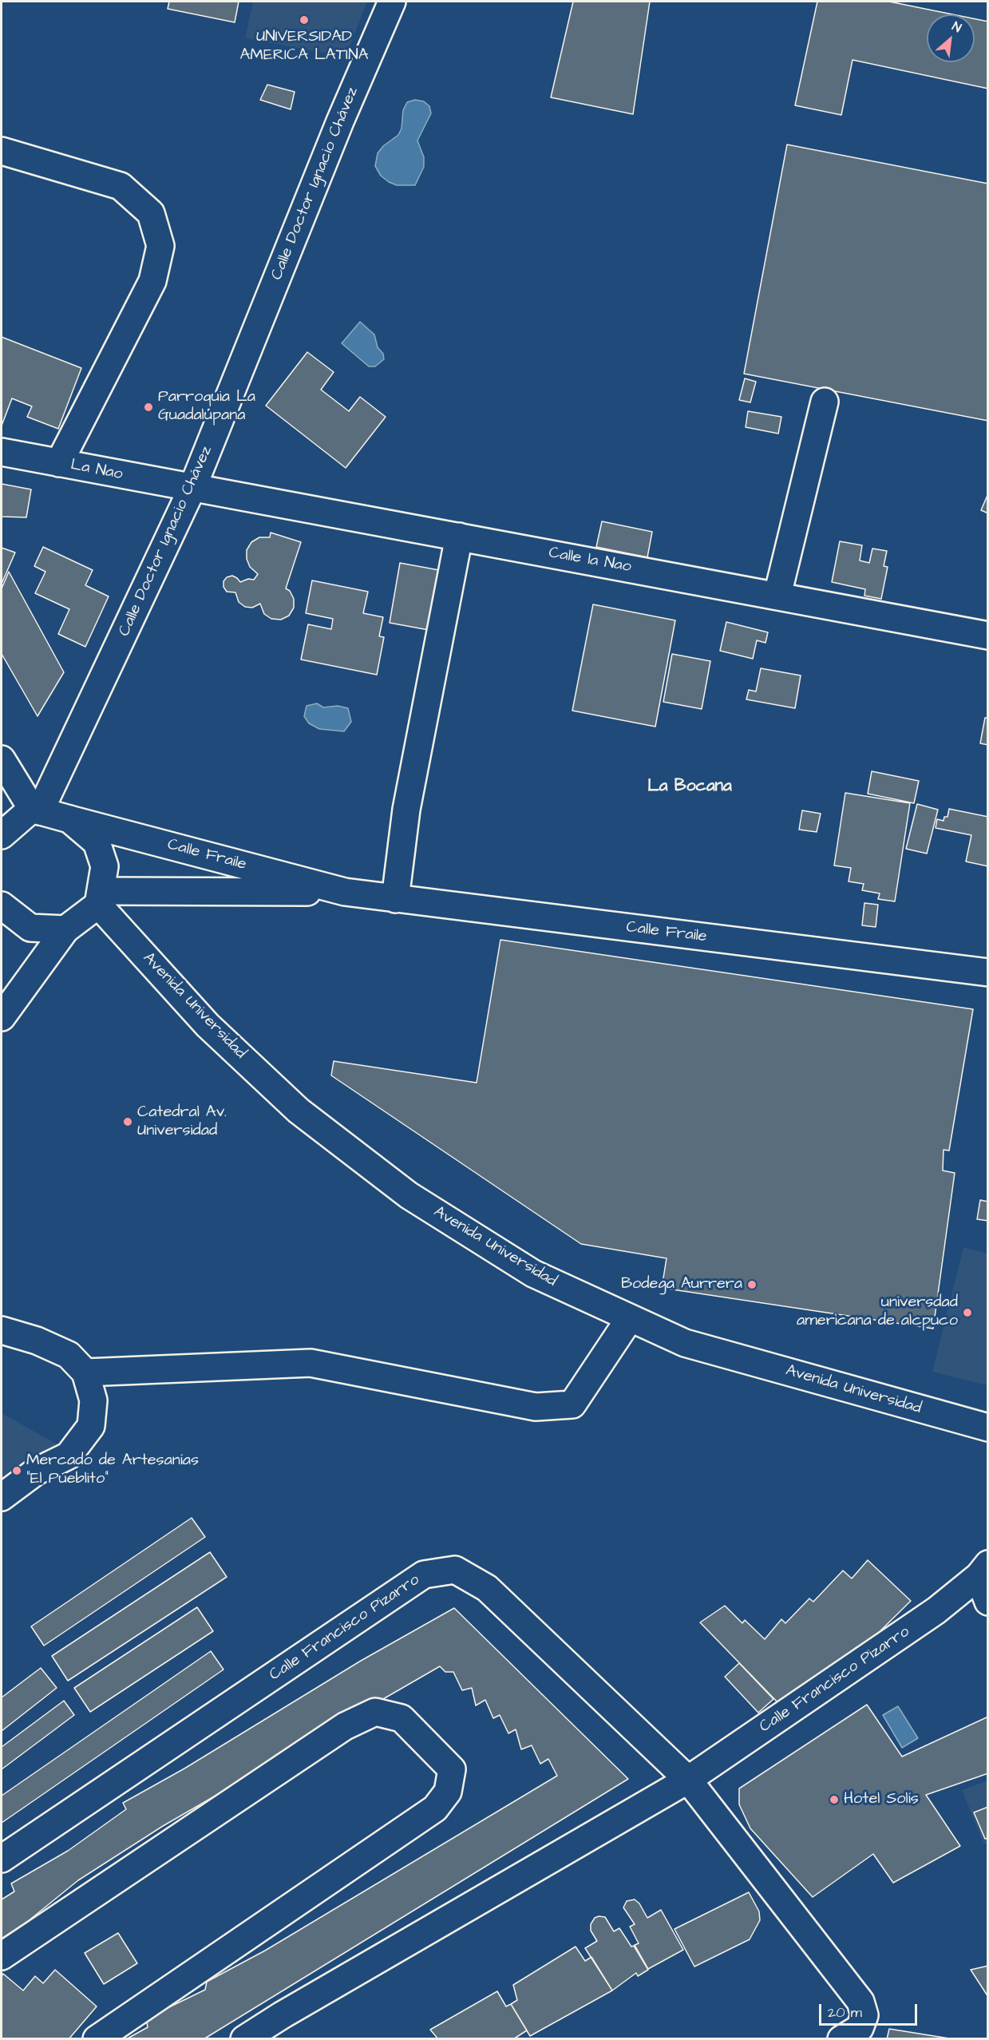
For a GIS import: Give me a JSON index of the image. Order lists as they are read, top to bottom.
{
  "streets": {
    "street": [
      "Calle Doctor Ignacio Chávez",
      "La Nao",
      "Calle la Nao",
      "Calle Fraile",
      "Avenida Universidad",
      "Calle Francisco Pizarro"
    ]
  },
  "crossings": [
    ["Calle Doctor Ignacio Chávez", "La Nao"],
    ["Calle Doctor Ignacio Chávez", "Calle la Nao"],
    ["La Nao", "Calle la Nao"],
    ["Calle Fraile", "Avenida Universidad"]
  ],
  "districts": ["La Bocana"],
  "places": [
    "UNIVERSIDAD AMERICA LATINA",
    "Parroquia La Guadalupana",
    "Catedral Av. Universidad",
    "Bodega Aurrera",
    "universdad americana de alcpuco",
    "Mercado de Artesanías \"El Pueblito\"",
    "Hotel Solís"
  ],
  "scale_bar": "20 m",
  "north": "top right"
}
